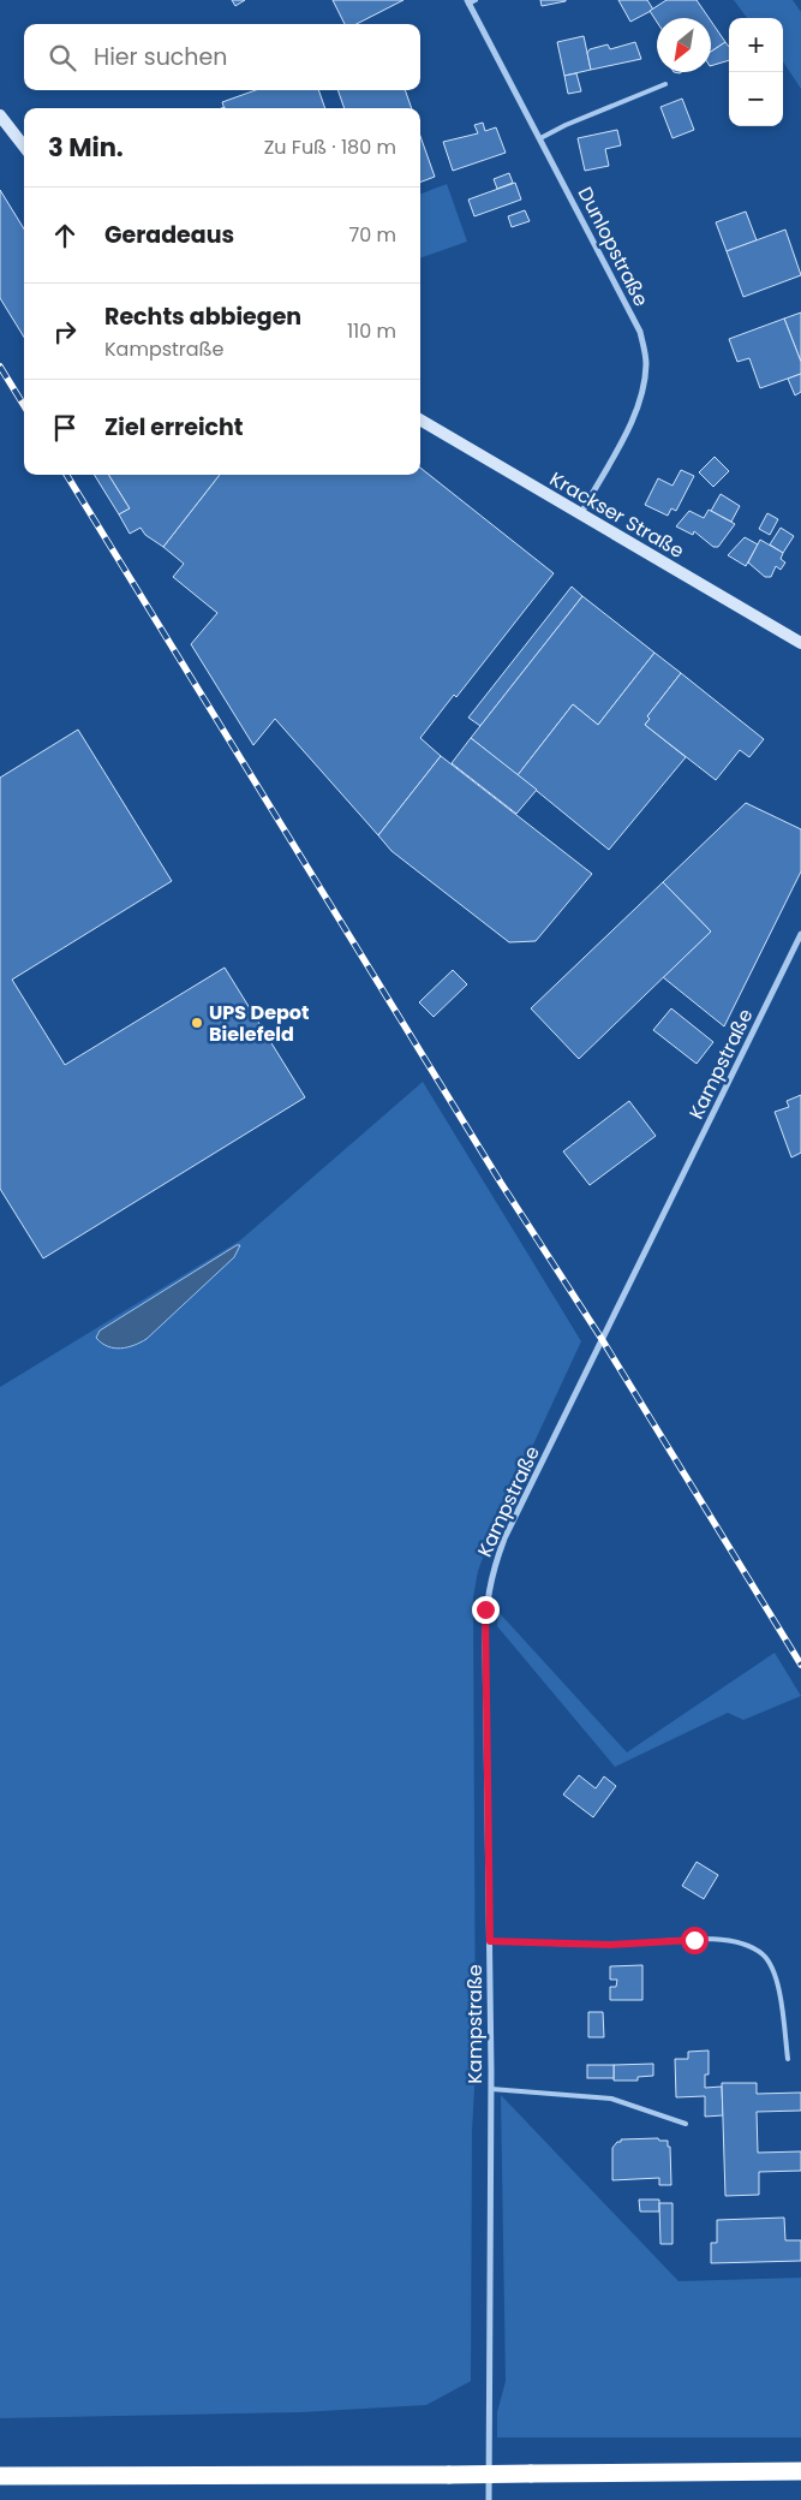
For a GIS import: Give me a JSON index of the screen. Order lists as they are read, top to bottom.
{
  "streets": {
    "street": ["Dunlopstraße", "Krackser Straße", "Kampstraße"]
  },
  "crossings": [
    ["Dunlopstraße", "Krackser Straße"]
  ],
  "places": ["UPS Depot Bielefeld"],
  "north": "bottom left",
  "page": {
    "map_buttons": ["+", "−"],
    "search": "Hier suchen",
    "heading": ["3 Min.", "Zu Fuß · 180 m"],
    "list": [
      ["Geradeaus", "70 m"],
      ["Rechts abbiegen", "Kampstraße", "110 m"],
      "Ziel erreicht"
    ]
  }
}
